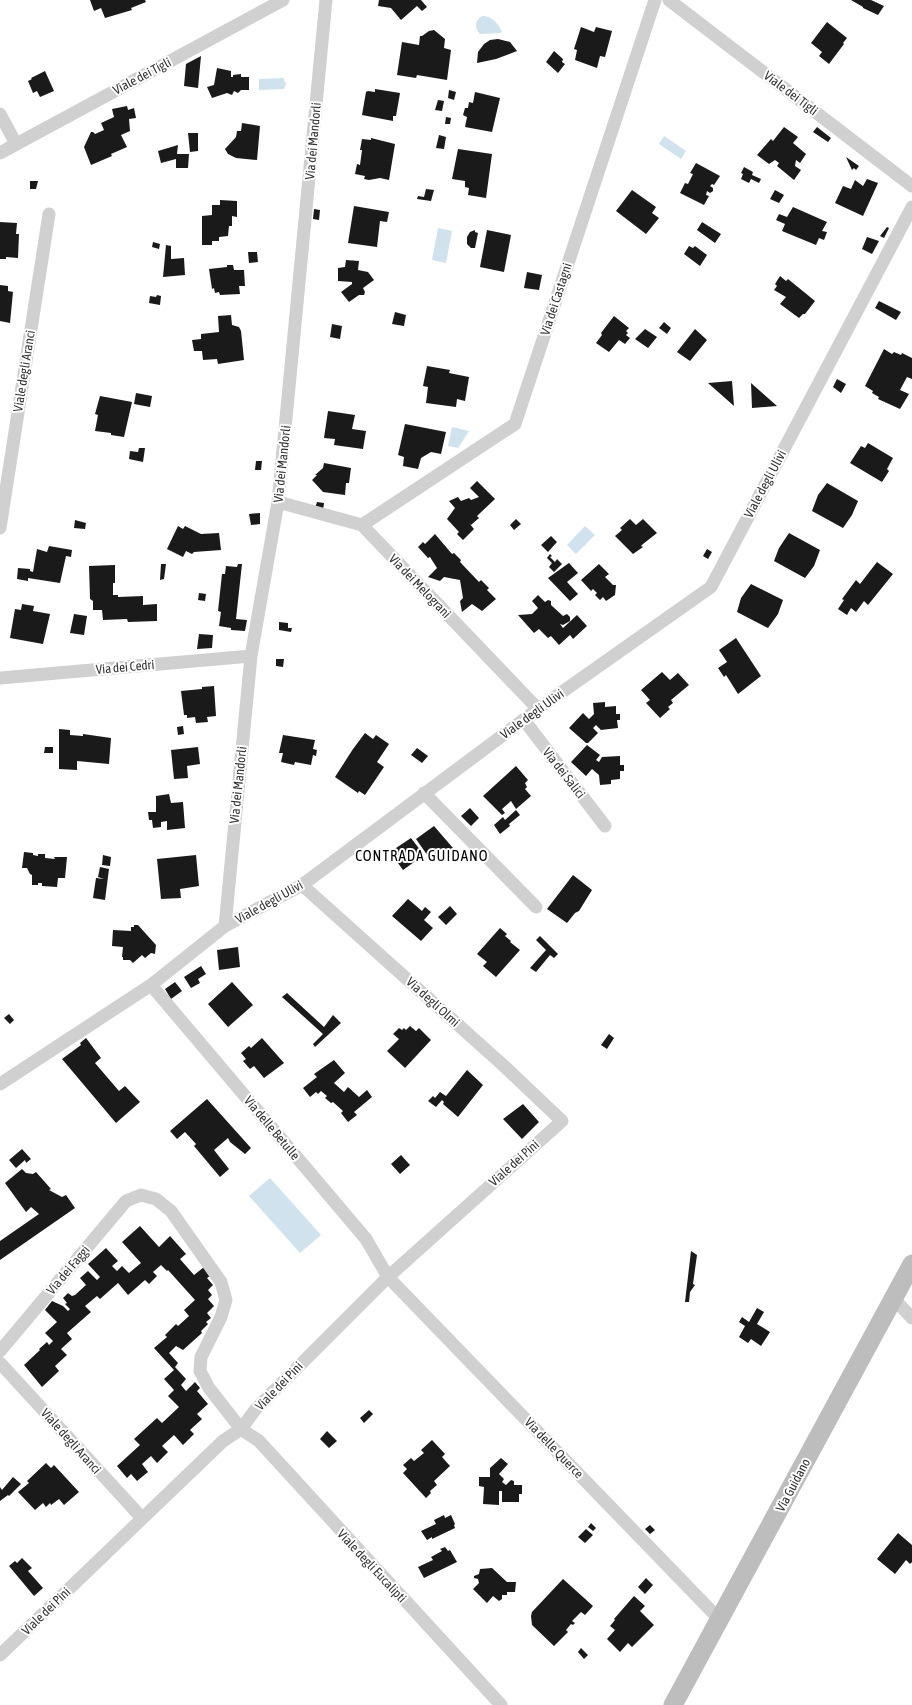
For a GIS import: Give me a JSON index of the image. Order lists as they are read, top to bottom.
{
  "streets": {
    "main road": ["Via Guidano"],
    "street": [
      "Viale dei Tigli",
      "Via dei Mandorli",
      "Via dei Castagni",
      "Viale degli Aranci",
      "Viale degli Ulivi",
      "Via dei Melograni",
      "Via dei Cedri",
      "Via dei Salici",
      "Via degli Olmi",
      "Via delle Betulle",
      "Viale dei Pini",
      "Via dei Faggi",
      "Via delle Querce",
      "Viale degli Eucalipti"
    ]
  },
  "crossings": [
    ["Via dei Mandorli", "Viale degli Ulivi"],
    ["Via dei Mandorli", "Via dei Cedri"],
    ["Via dei Castagni", "Via dei Melograni"],
    ["Viale degli Aranci", "Viale dei Pini"],
    ["Viale degli Ulivi", "Via dei Melograni"],
    ["Viale degli Ulivi", "Via dei Salici"],
    ["Viale degli Ulivi", "Via degli Olmi"],
    ["Viale degli Ulivi", "Via delle Betulle"],
    ["Via degli Olmi", "Viale dei Pini"],
    ["Via delle Betulle", "Viale dei Pini"],
    ["Via delle Betulle", "Via delle Querce"],
    ["Viale dei Pini", "Via delle Querce"],
    ["Viale dei Pini", "Viale degli Eucalipti"],
    ["Via dei Faggi", "Viale degli Eucalipti"],
    ["Via delle Querce", "Via Guidano"]
  ],
  "districts": ["CONTRADA GUIDANO"]
}
